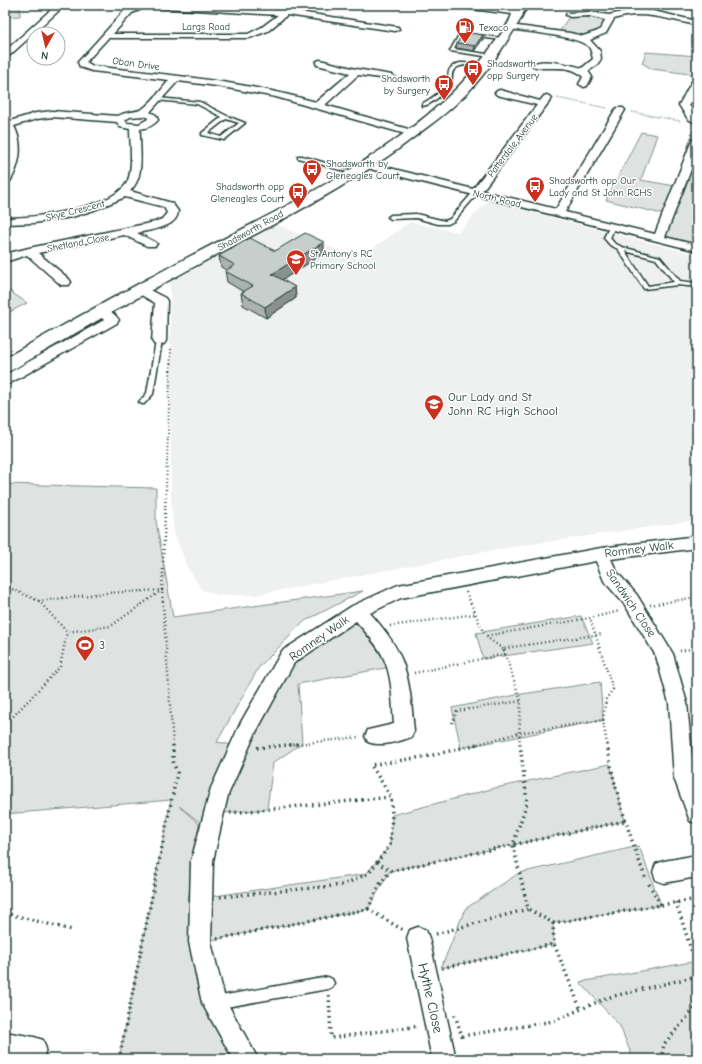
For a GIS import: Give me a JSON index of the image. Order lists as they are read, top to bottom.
{
  "streets": {
    "main road": ["Shadsworth Road"],
    "street": [
      "Largs Road",
      "Oban Drive",
      "Patterdale Avenue",
      "North Road",
      "Skye Crescent",
      "Shetland Close",
      "Romney Walk",
      "Sandwich Close",
      "Hythe Close"
    ]
  },
  "crossings": [
    ["Largs Road", "Oban Drive"],
    ["Oban Drive", "Shadsworth Road"],
    ["Patterdale Avenue", "North Road"],
    ["North Road", "Shadsworth Road"],
    ["Skye Crescent", "Shetland Close"],
    ["Romney Walk", "Sandwich Close"]
  ],
  "places": {
    "fuel station": ["Texaco"],
    "bus stop": [
      "Shadsworth opp Surgery",
      "Shadsworth by Surgery",
      "Shadsworth by Gleneagles Court",
      "Shadsworth opp Our Lady and St John RCHS",
      "Shadsworth opp Gleneagles Court"
    ],
    "school or university": ["St Antony's RC Primary School", "Our Lady and St John RC High School"],
    "sports": ["3"]
  },
  "north": "bottom"
}
